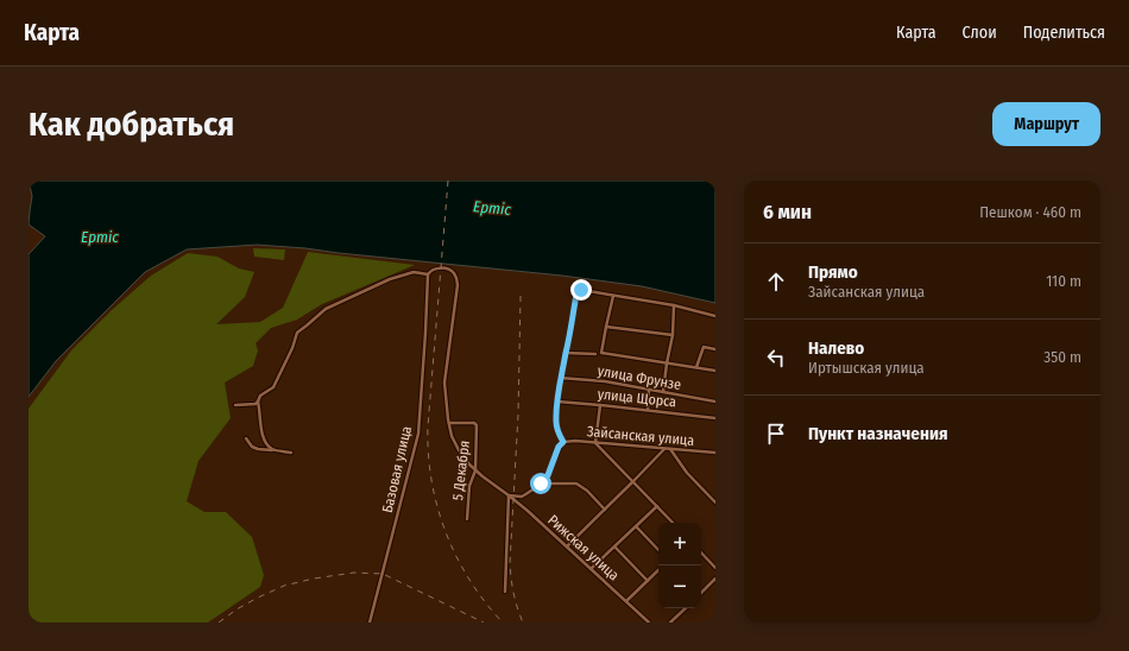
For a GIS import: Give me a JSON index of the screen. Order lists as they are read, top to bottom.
{
  "streets": {
    "street": [
      "улица Фрунзе",
      "улица Щорса",
      "Зайсанская улица",
      "Базовая улица",
      "5 Декабря",
      "Рижская улица"
    ]
  },
  "crossings": [
    ["Базовая улица", "Рижская улица"],
    ["5 Декабря", "Рижская улица"]
  ],
  "water": ["Ертіс"],
  "page": {
    "header": "Карта",
    "nav": ["Карта", "Слои", "Поделиться"],
    "buttons": "Маршрут",
    "title": "Как добраться",
    "heading": ["6 мин", "Пешком · 460 m"],
    "list": [
      ["Прямо", "Зайсанская улица", "110 m"],
      ["Налево", "Иртышская улица", "350 m"],
      "Пункт назначения"
    ],
    "map_buttons": ["+", "−"]
  }
}
